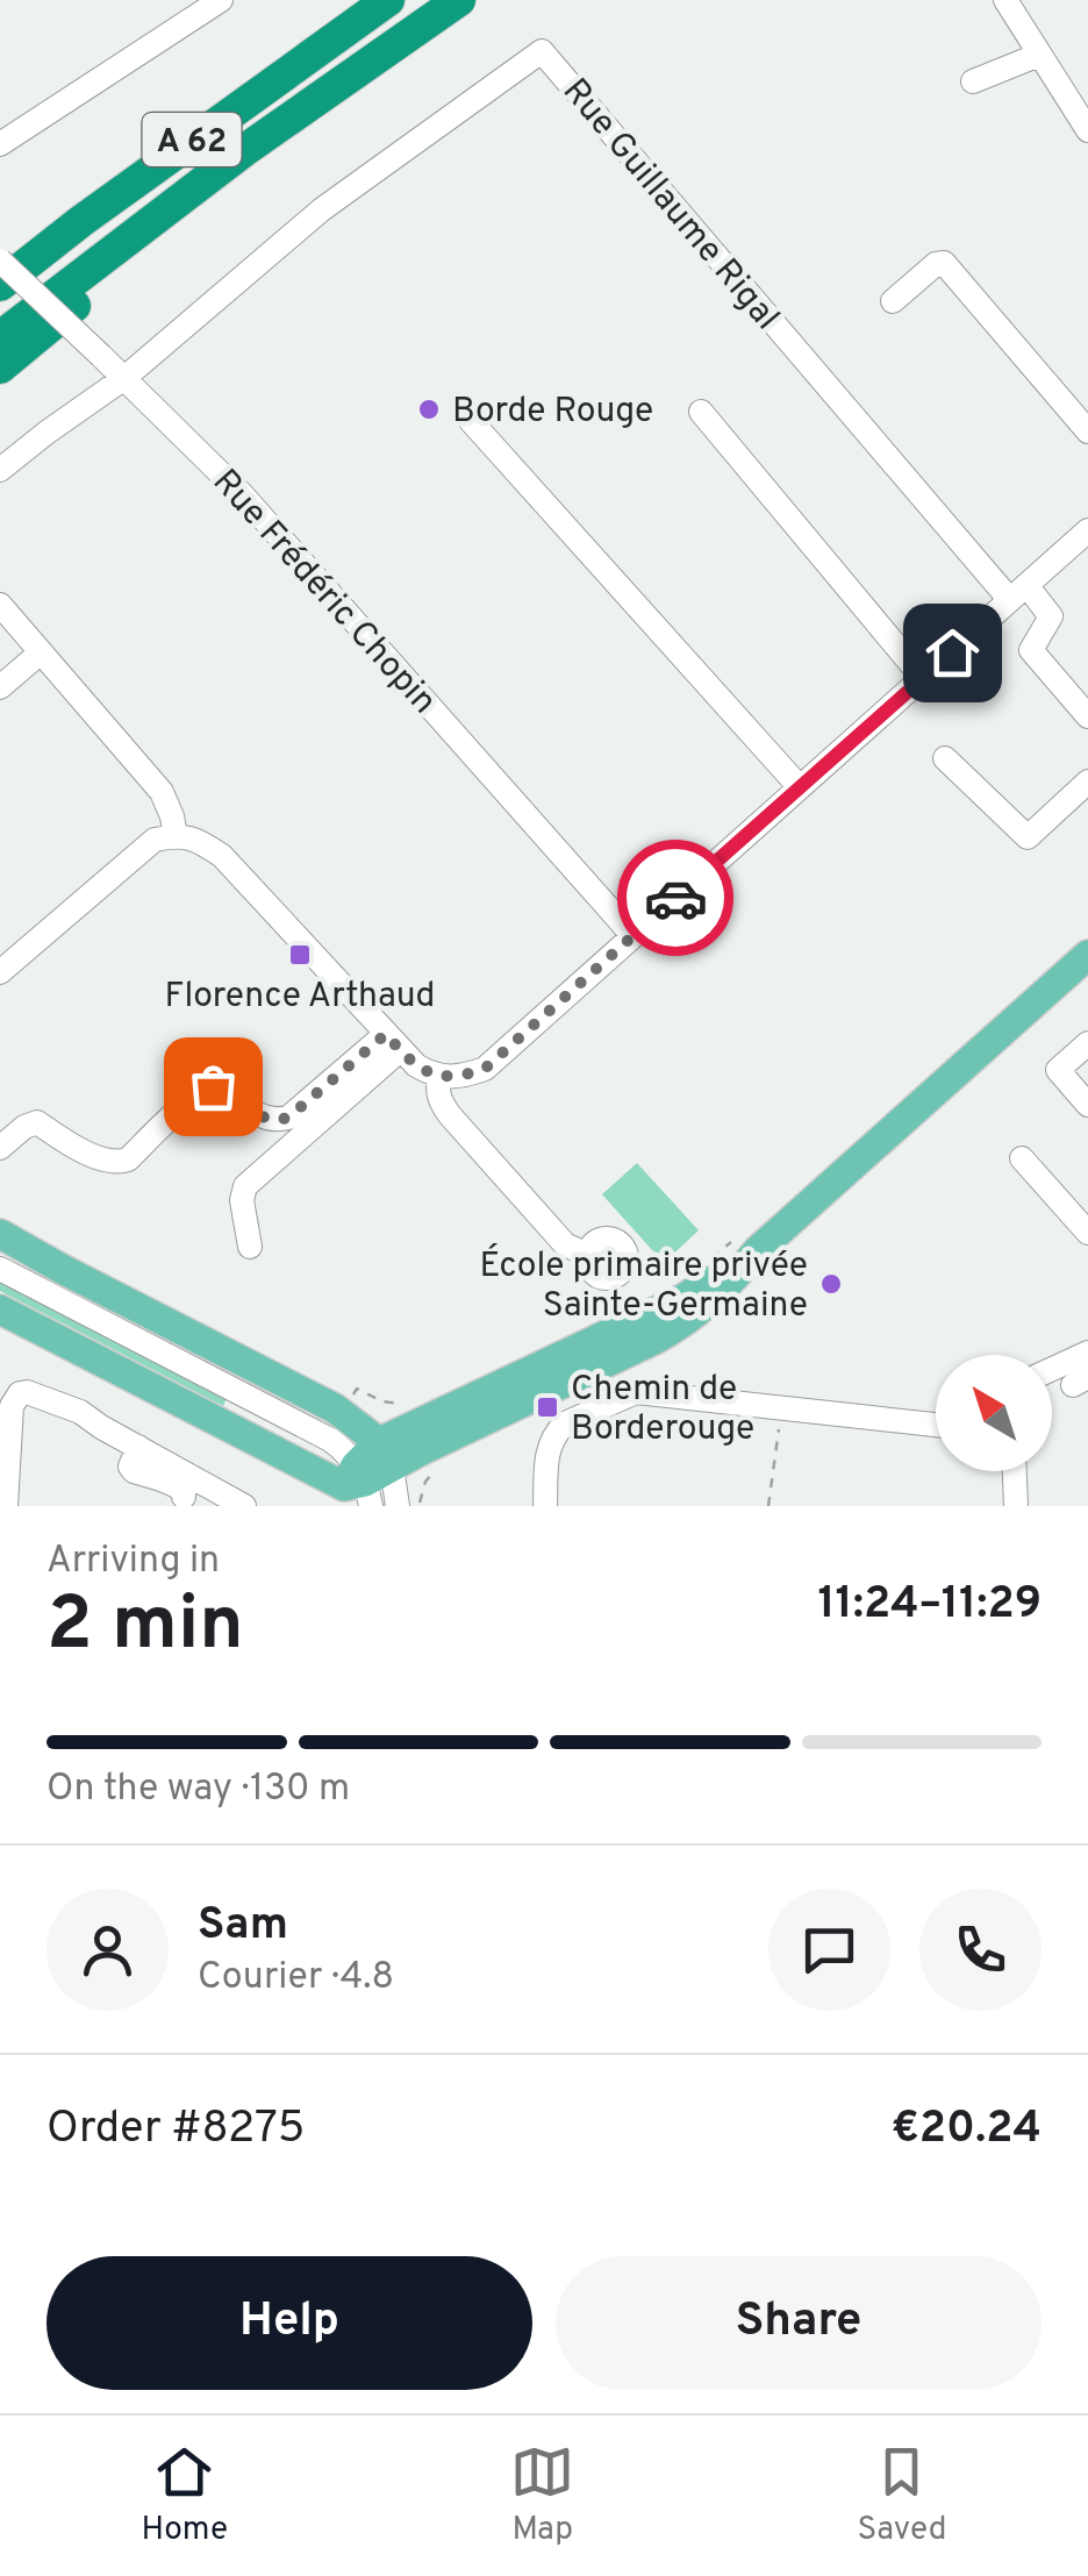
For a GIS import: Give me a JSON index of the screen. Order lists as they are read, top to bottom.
{
  "streets": {
    "highway": ["A 62"],
    "street": ["Rue Guillaume Rigal", "Rue Frédéric Chopin"]
  },
  "crossings": [
    ["Rue Guillaume Rigal", "Rue Frédéric Chopin"]
  ],
  "places": {
    "other": ["Borde Rouge", "École primaire privée Sainte-Germaine"],
    "transit": ["Florence Arthaud", "Chemin de Borderouge"]
  },
  "north": "top left",
  "page": {
    "heading": ["2 min", "Arriving in", "11:24–11:29"],
    "panel": [
      "Sam",
      "Courier · 4.8",
      "Order #8275",
      "€20.24"
    ],
    "bar": "On the way · 130 m",
    "buttons": ["Help", "Share"],
    "tabs": ["Home", "Map", "Saved"]
  }
}
